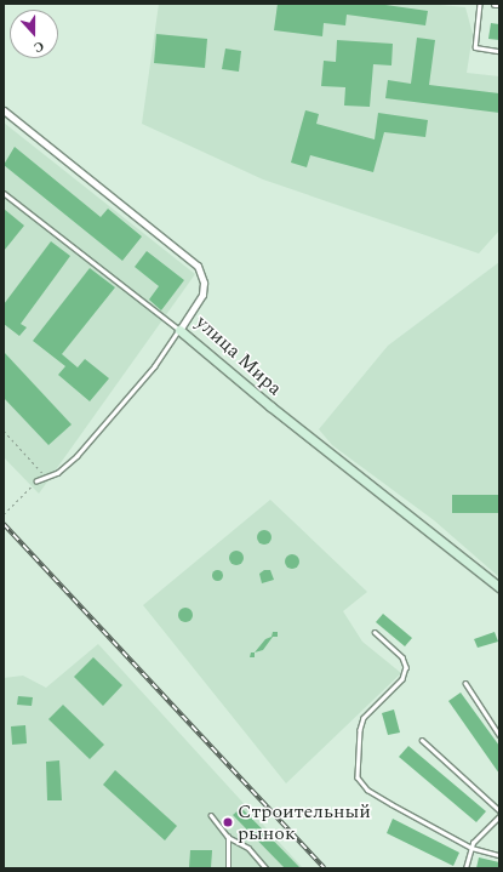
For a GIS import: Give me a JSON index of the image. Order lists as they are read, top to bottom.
{
  "streets": {
    "street": ["улица Мира"]
  },
  "places": ["Строительный рынок"],
  "north": "bottom"
}
